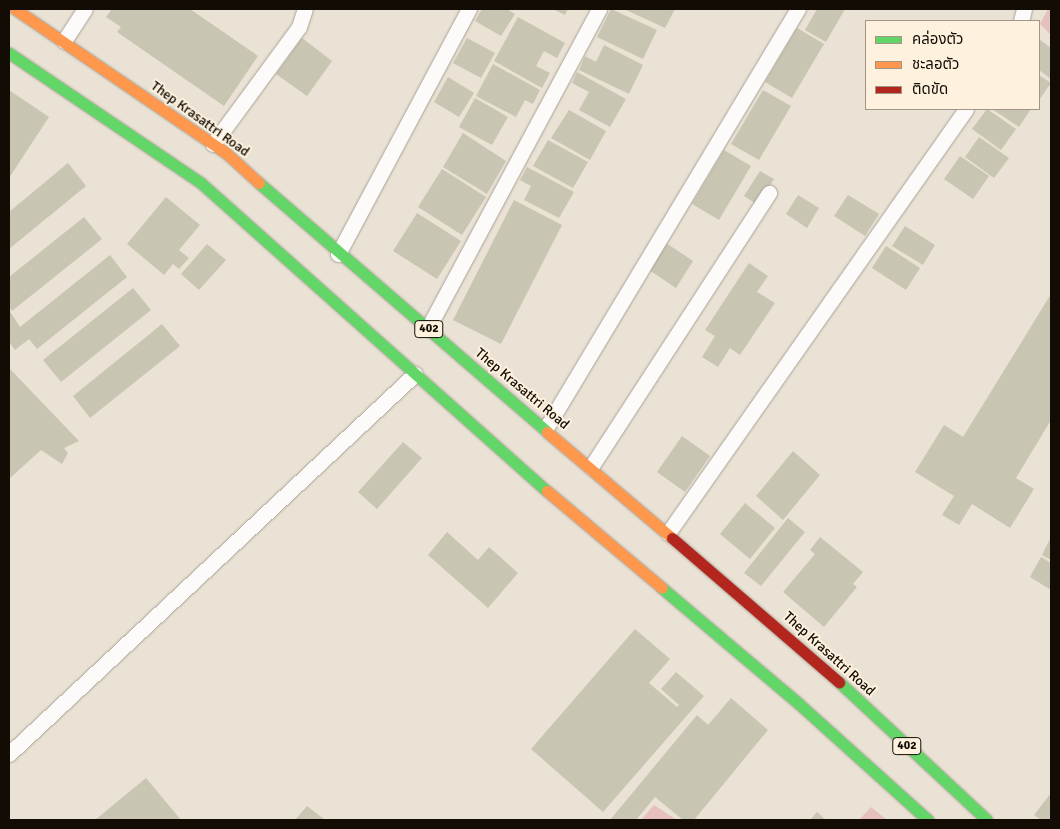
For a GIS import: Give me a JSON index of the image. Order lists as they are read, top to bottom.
{
  "streets": {
    "main road": ["Thep Krasattri Road", "402"]
  },
  "legend": ["คล่องตัว", "ชะลอตัว", "ติดขัด"]
}
